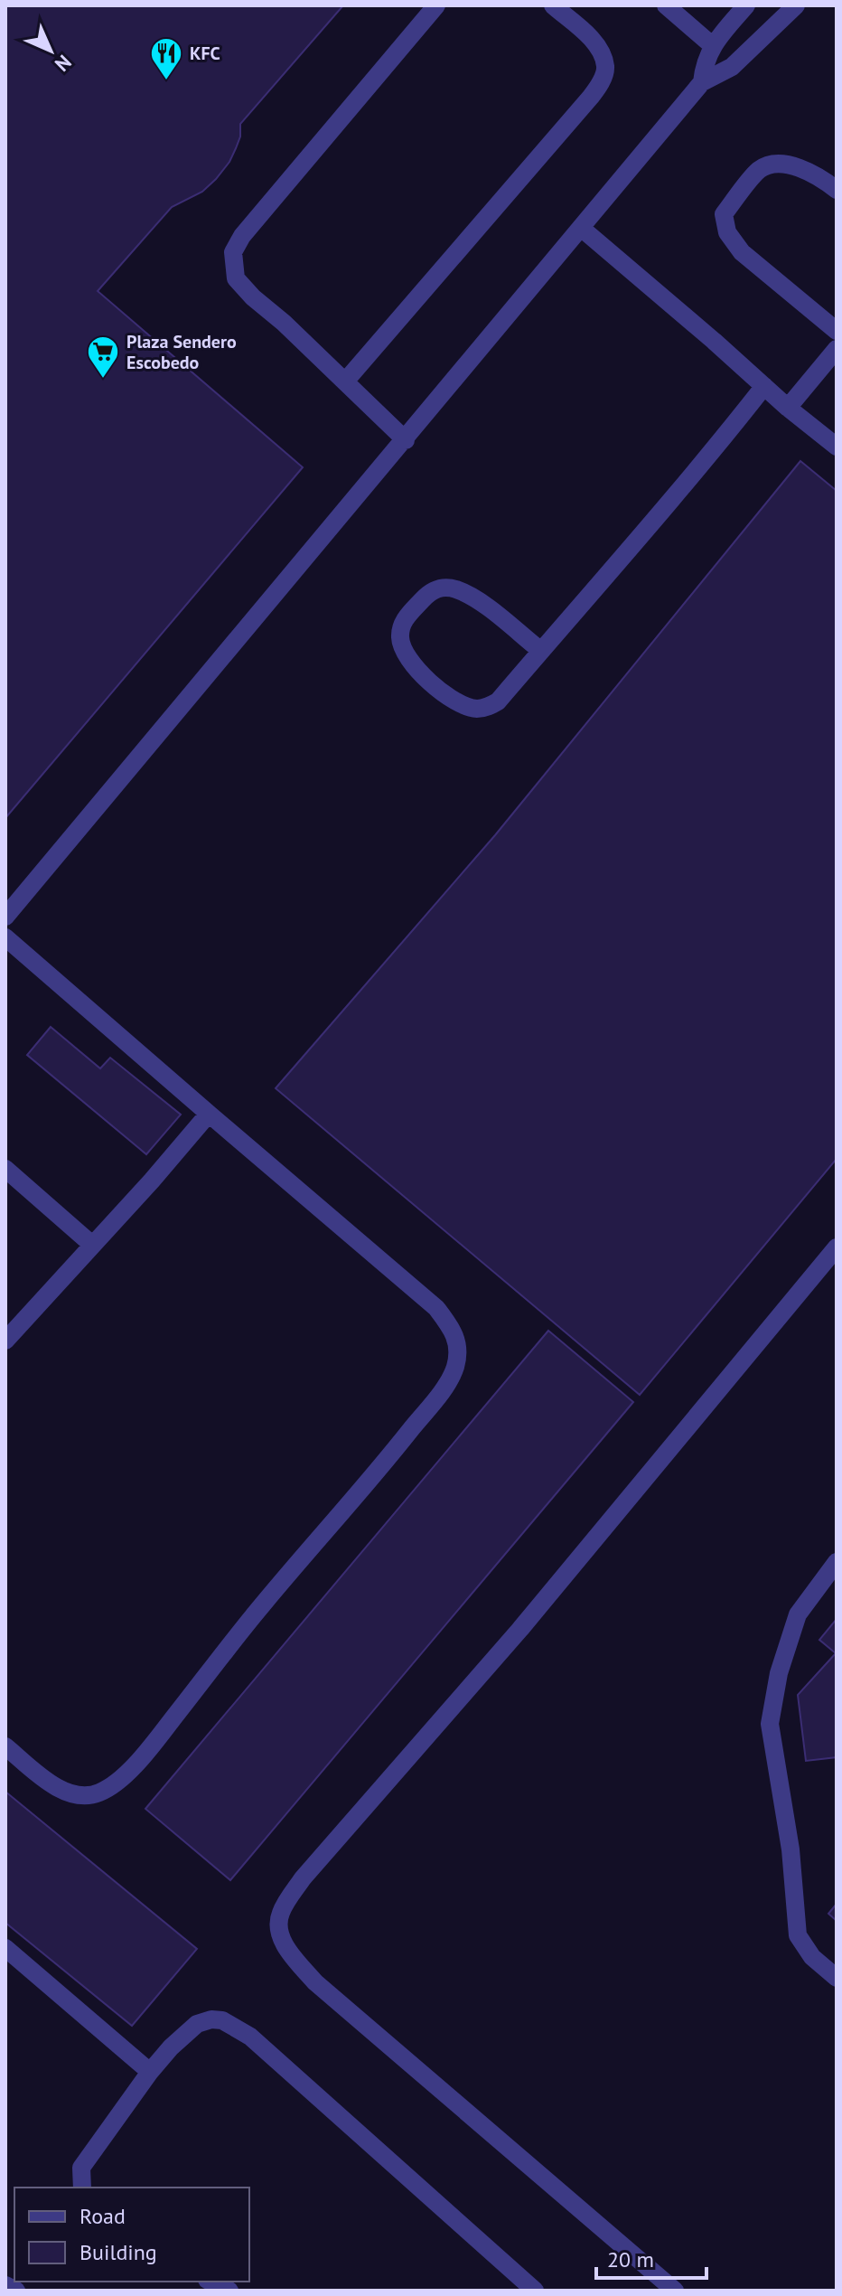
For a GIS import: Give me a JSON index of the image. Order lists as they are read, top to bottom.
{
  "places": {
    "restaurant": ["KFC"],
    "supermarket": ["Plaza Sendero Escobedo"]
  },
  "legend": ["Road", "Building"],
  "scale_bar": "20 m",
  "north": "bottom right"
}
